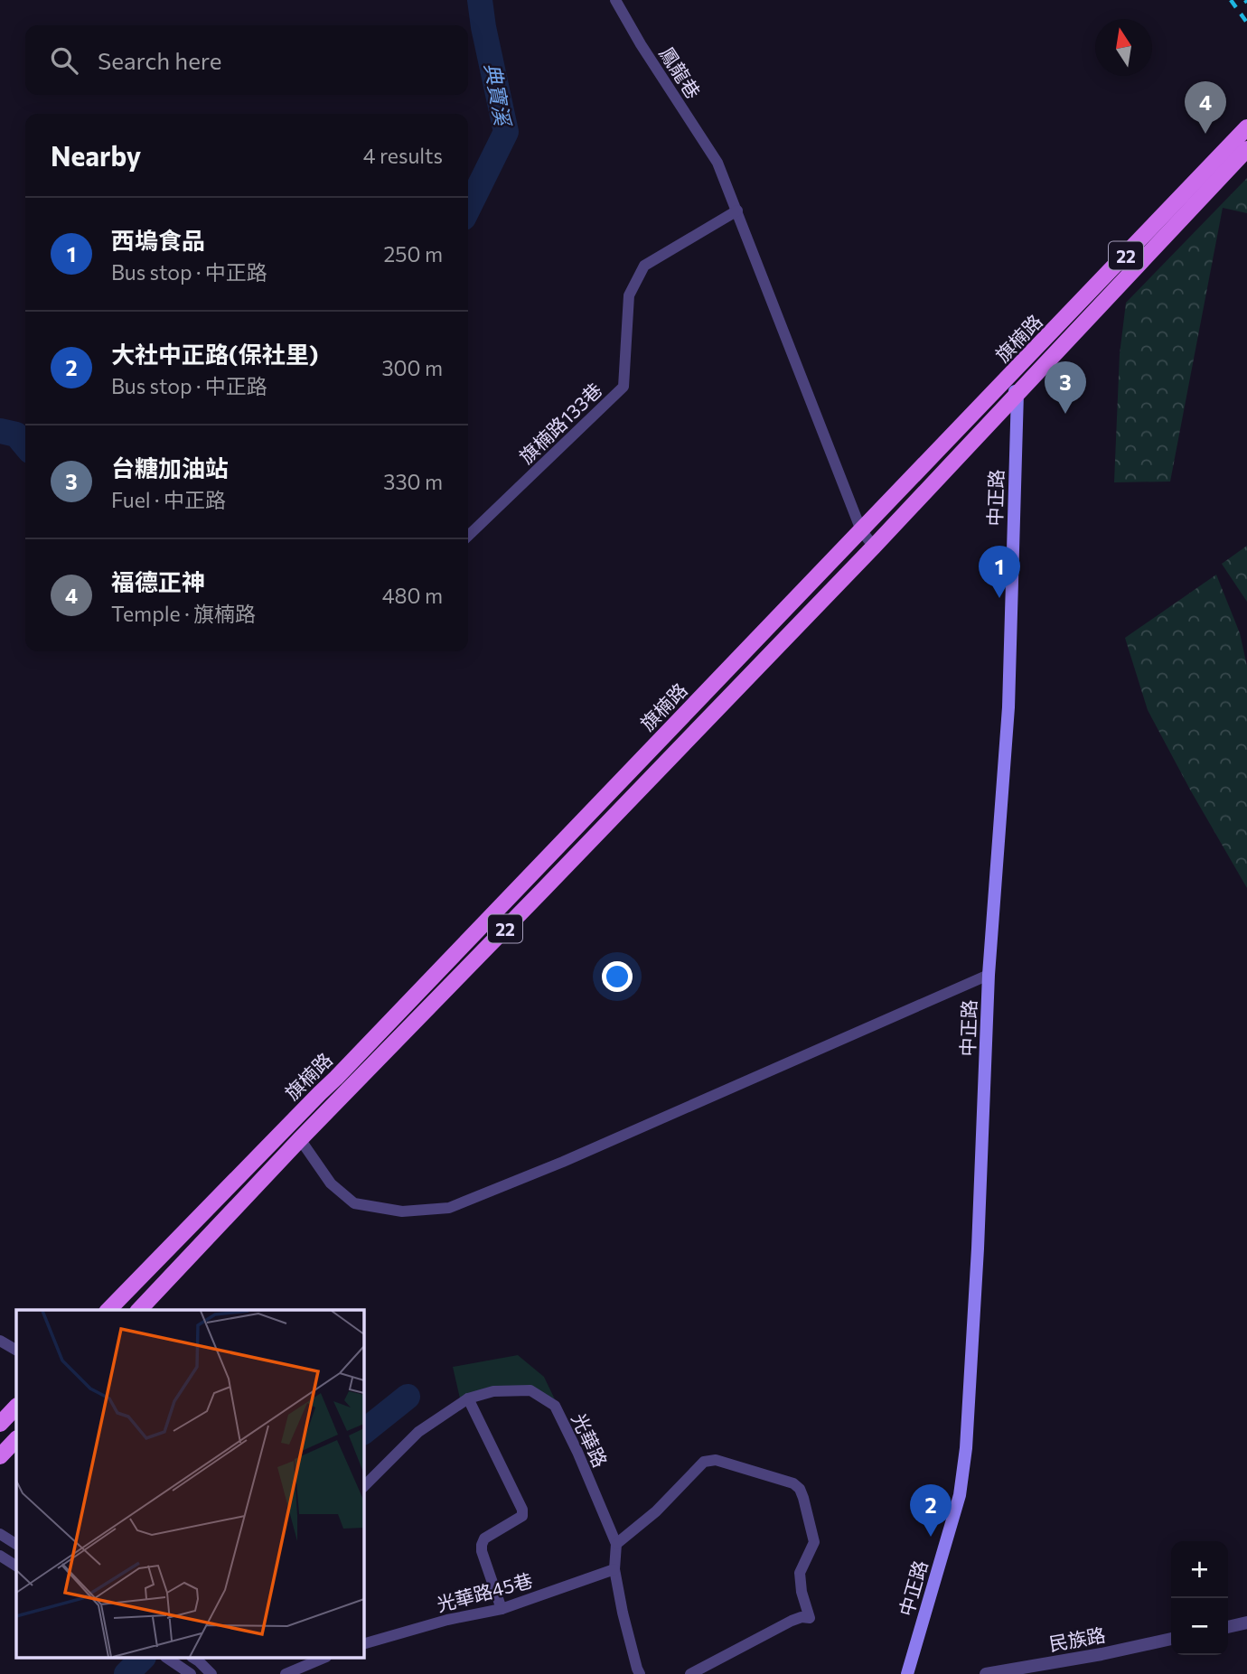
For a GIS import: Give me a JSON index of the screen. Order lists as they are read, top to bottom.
{
  "streets": {
    "main road": ["22", "旗楠路", "中正路"],
    "street": [
      "鳳龍巷",
      "旗楠路133巷",
      "光華路",
      "光華路45巷",
      "民族路"
    ]
  },
  "crossings": [
    ["鳳龍巷", "旗楠路133巷"],
    ["旗楠路", "中正路"],
    ["光華路", "光華路45巷"]
  ],
  "water": ["典寶溪"],
  "north": "top",
  "page": {
    "search": "Search here",
    "pins": [
      "4",
      "3",
      "1",
      "2"
    ],
    "heading": ["Nearby", "4 results"],
    "list": [
      {
        "mark": "1",
        "name": "西塢食品",
        "note": "Bus stop · 中正路",
        "value": "250 m"
      },
      {
        "mark": "2",
        "name": "大社中正路(保社里)",
        "note": "Bus stop · 中正路",
        "value": "300 m"
      },
      {
        "mark": "3",
        "name": "台糖加油站",
        "note": "Fuel · 中正路",
        "value": "330 m"
      },
      {
        "mark": "4",
        "name": "福德正神",
        "note": "Temple · 旗楠路",
        "value": "480 m"
      }
    ],
    "map_buttons": ["+", "−"]
  }
}
